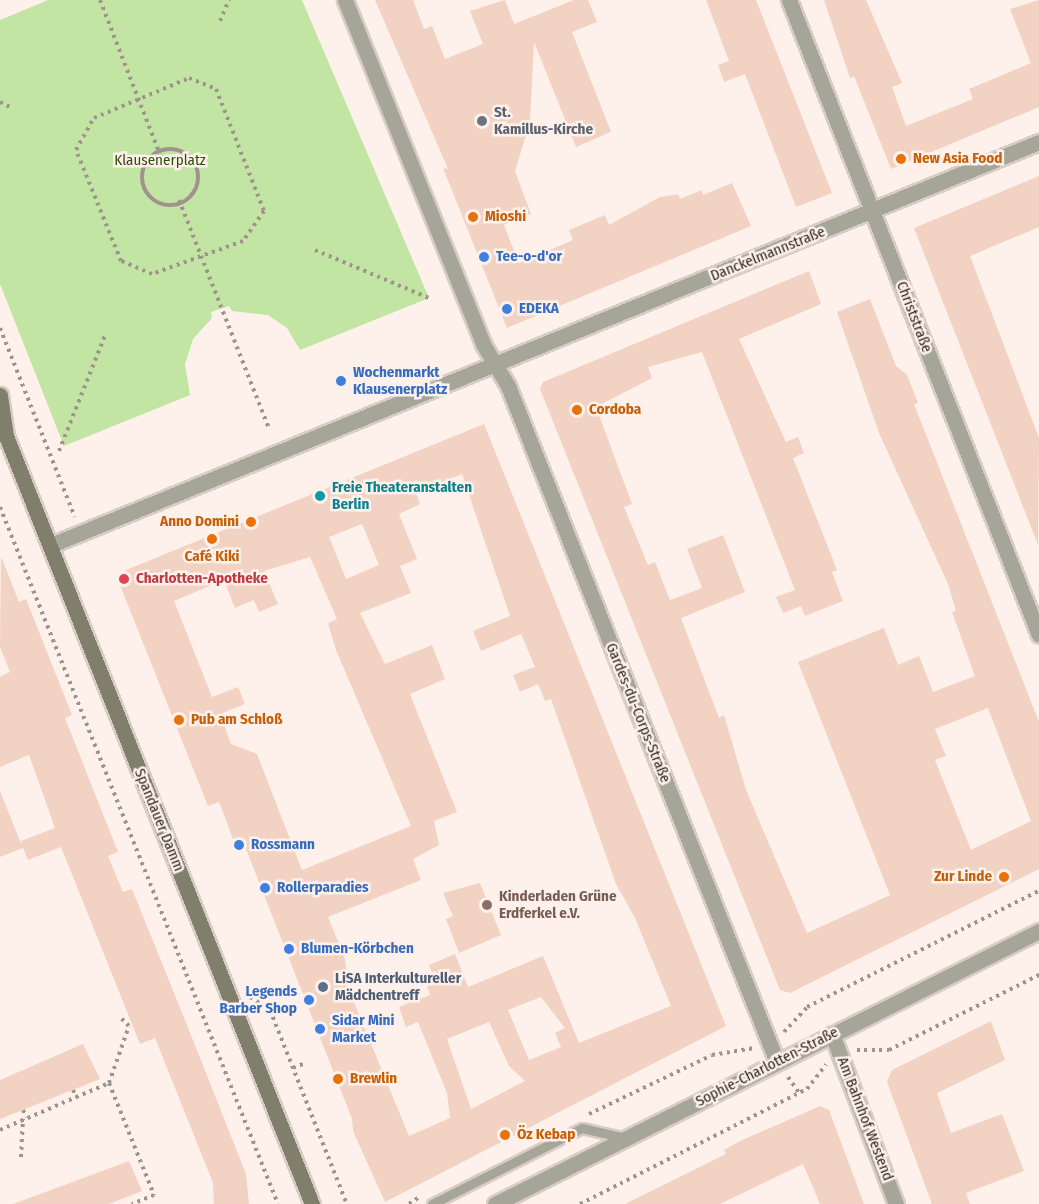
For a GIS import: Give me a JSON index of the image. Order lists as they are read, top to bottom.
{
  "streets": {
    "main road": ["Spandauer Damm"],
    "street": [
      "Danckelmannstraße",
      "Christstraße",
      "Gardes-du-Corps-Straße",
      "Sophie-Charlotten-Straße",
      "Am Bahnhof Westend"
    ]
  },
  "crossings": [
    ["Danckelmannstraße", "Christstraße"],
    ["Danckelmannstraße", "Gardes-du-Corps-Straße"],
    ["Gardes-du-Corps-Straße", "Sophie-Charlotten-Straße"],
    ["Sophie-Charlotten-Straße", "Am Bahnhof Westend"]
  ],
  "parks": ["Klausenerplatz"],
  "places": [
    "St. Kamillus-Kirche",
    "New Asia Food",
    "Mioshi",
    "Tee-o-d'or",
    "EDEKA",
    "Wochenmarkt Klausenerplatz",
    "Cordoba",
    "Freie Theateranstalten Berlin",
    "Anno Domini",
    "Café Kiki",
    "Charlotten-Apotheke",
    "Pub am Schloß",
    "Rossmann",
    "Zur Linde",
    "Rollerparadies",
    "Kinderladen Grüne Erdferkel e.V.",
    "Blumen-Körbchen",
    "LiSA Interkultureller Mädchentreff",
    "Legends Barber Shop",
    "Sidar Mini Market",
    "Brewlin",
    "Öz Kebap"
  ]
}
